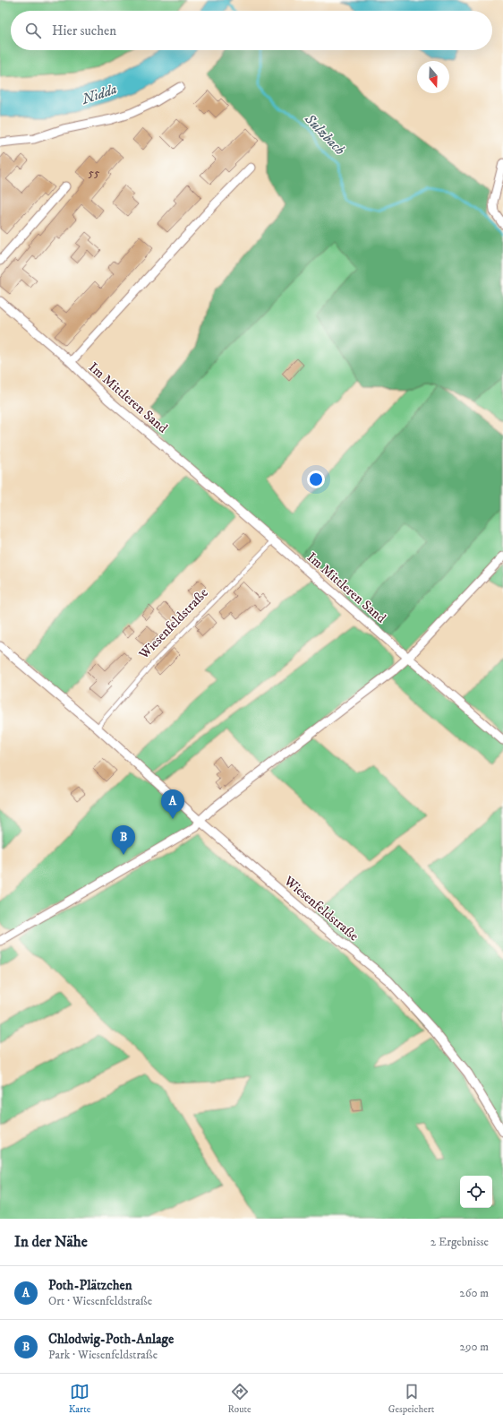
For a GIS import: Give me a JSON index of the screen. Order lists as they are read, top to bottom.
{
  "streets": {
    "street": ["Im Mittleren Sand", "Wiesenfeldstraße"]
  },
  "crossings": [
    ["Im Mittleren Sand", "Wiesenfeldstraße"]
  ],
  "water": ["Nidda", "Sulzbach"],
  "house_numbers": ["55"],
  "north": "bottom",
  "page": {
    "search": "Hier suchen",
    "pins": ["A", "B"],
    "heading": ["In der Nähe", "2 Ergebnisse"],
    "list": [
      {
        "mark": "A",
        "name": "Poth-Plätzchen",
        "note": "Ort · Wiesenfeldstraße",
        "value": "260 m"
      },
      {
        "mark": "B",
        "name": "Chlodwig-Poth-Anlage",
        "note": "Park · Wiesenfeldstraße",
        "value": "290 m"
      }
    ],
    "nav": ["Karte", "Route", "Gespeichert"]
  }
}
